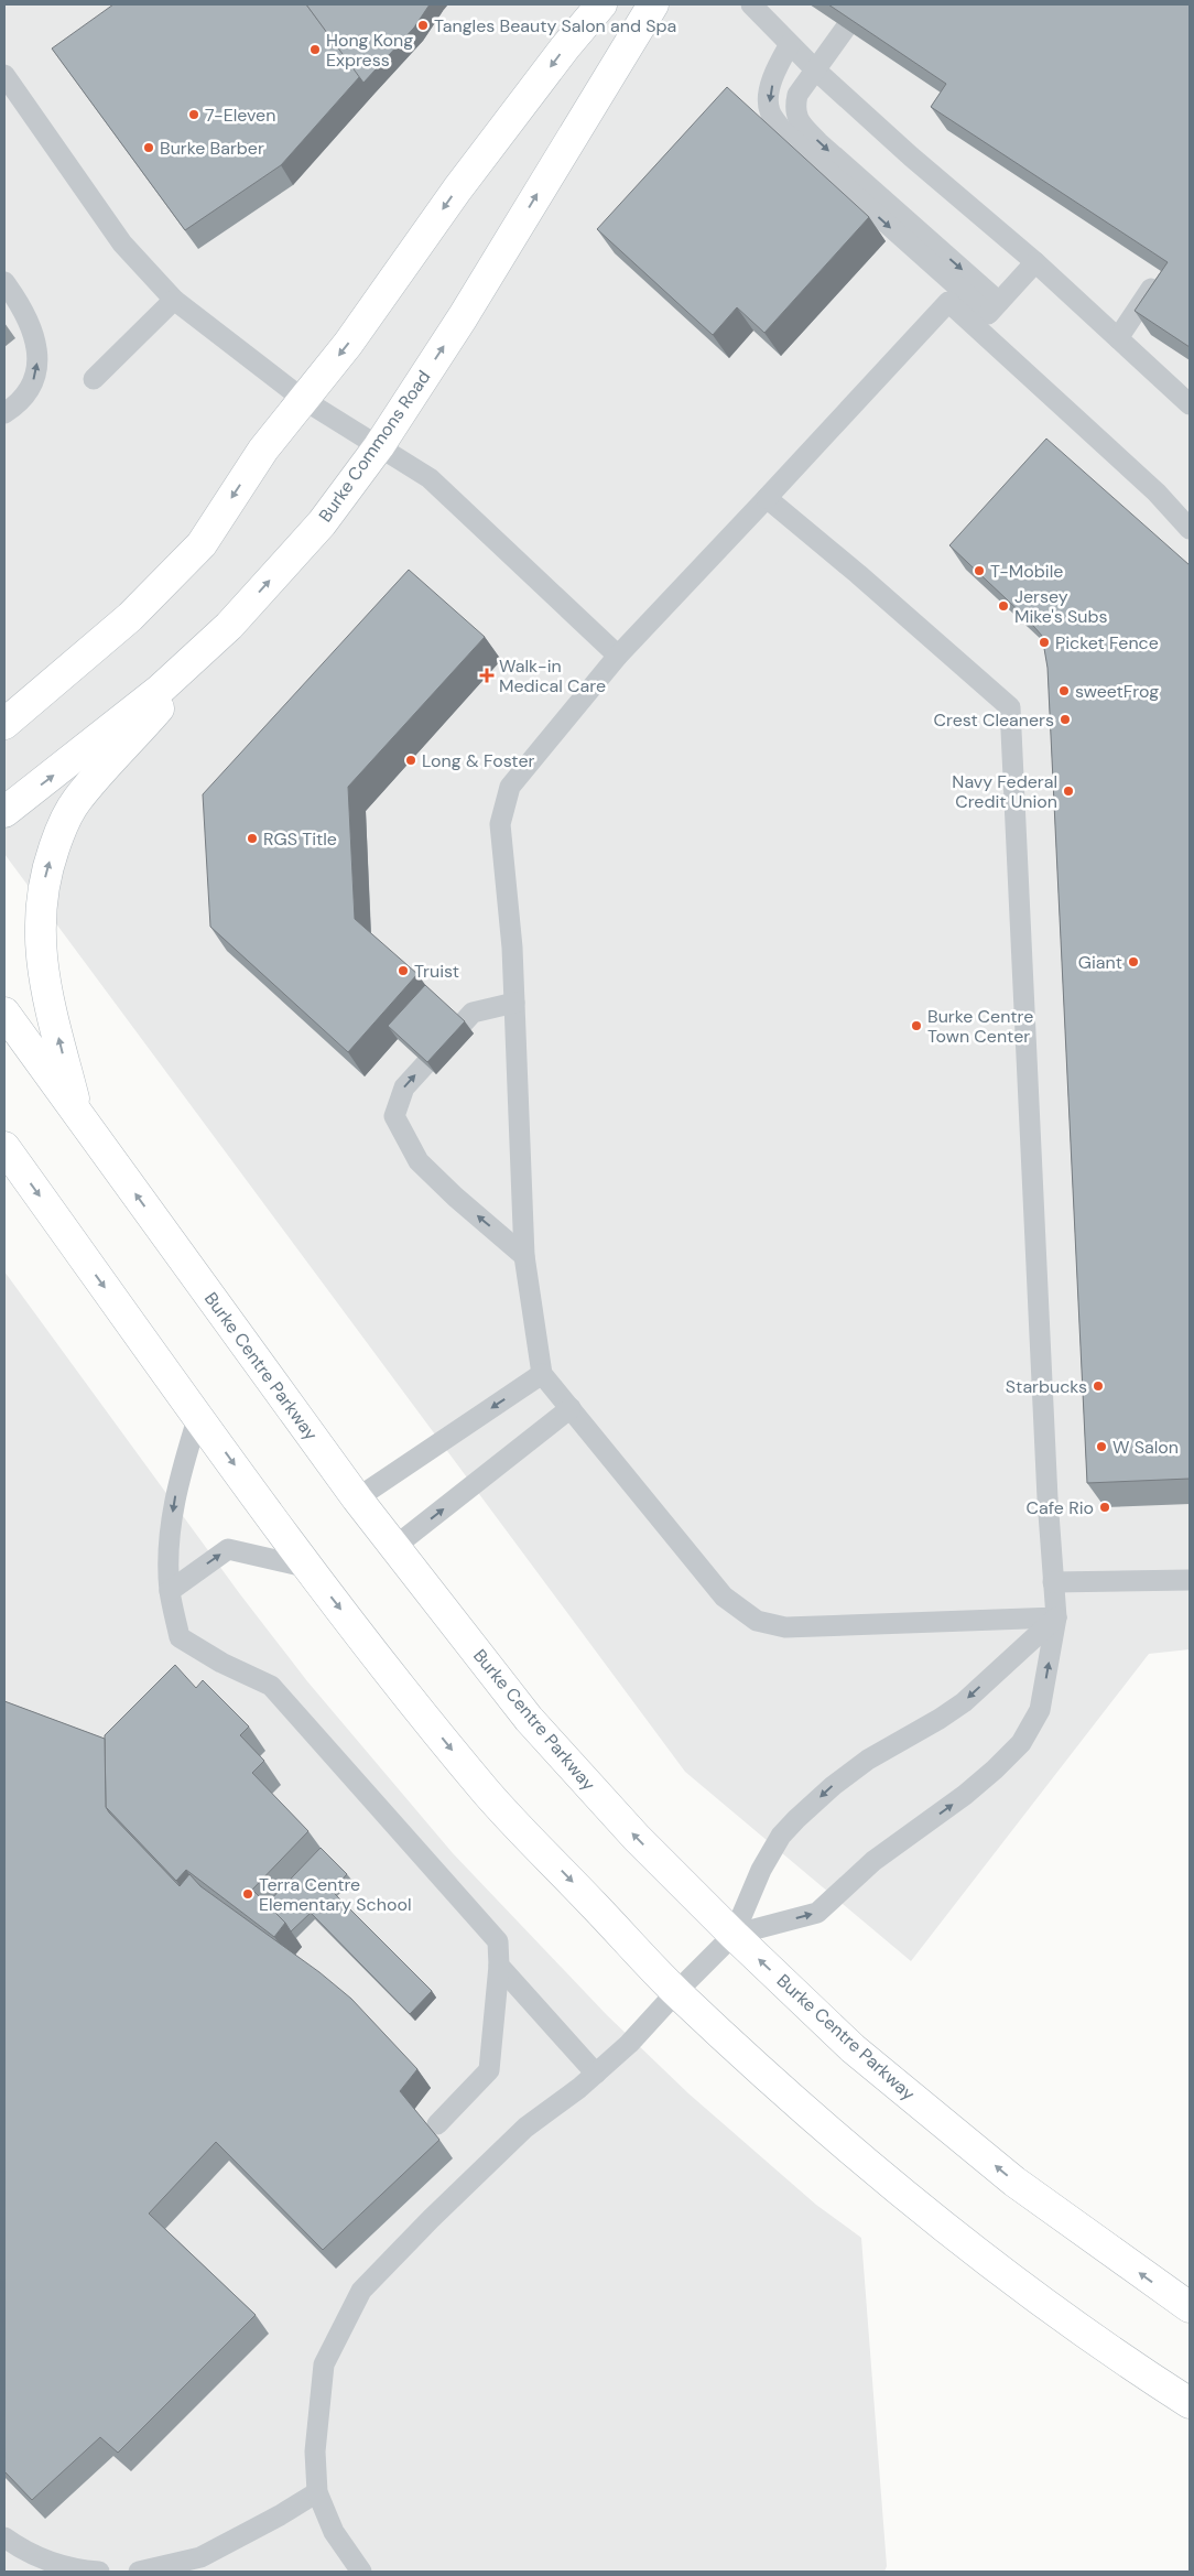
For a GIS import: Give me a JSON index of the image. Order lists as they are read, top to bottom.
{
  "streets": {
    "main road": ["Burke Commons Road", "Burke Centre Parkway"]
  },
  "places": {
    "other": [
      "Tangles Beauty Salon and Spa",
      "Hong Kong Express",
      "7-Eleven",
      "Burke Barber",
      "T-Mobile",
      "Jersey Mike's Subs",
      "Picket Fence",
      "sweetFrog",
      "Crest Cleaners",
      "Long & Foster",
      "Navy Federal Credit Union",
      "RGS Title",
      "Giant",
      "Truist",
      "Burke Centre Town Center",
      "Starbucks",
      "W Salon",
      "Cafe Rio",
      "Terra Centre Elementary School"
    ],
    "health": ["Walk-in Medical Care"]
  }
}
